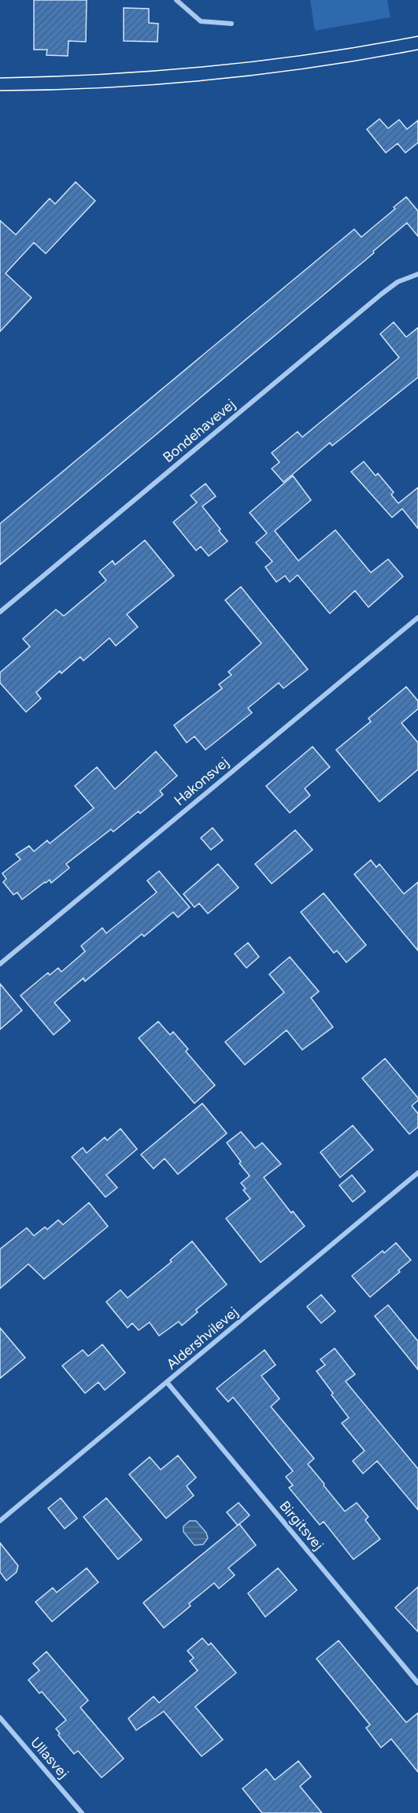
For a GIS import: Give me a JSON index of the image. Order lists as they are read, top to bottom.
{
  "streets": {
    "street": [
      "Bondehavevej",
      "Hakonsvej",
      "Aldershvilevej",
      "Birgitsvej",
      "Ullasvej"
    ]
  },
  "crossings": [
    ["Aldershvilevej", "Birgitsvej"]
  ]
}
